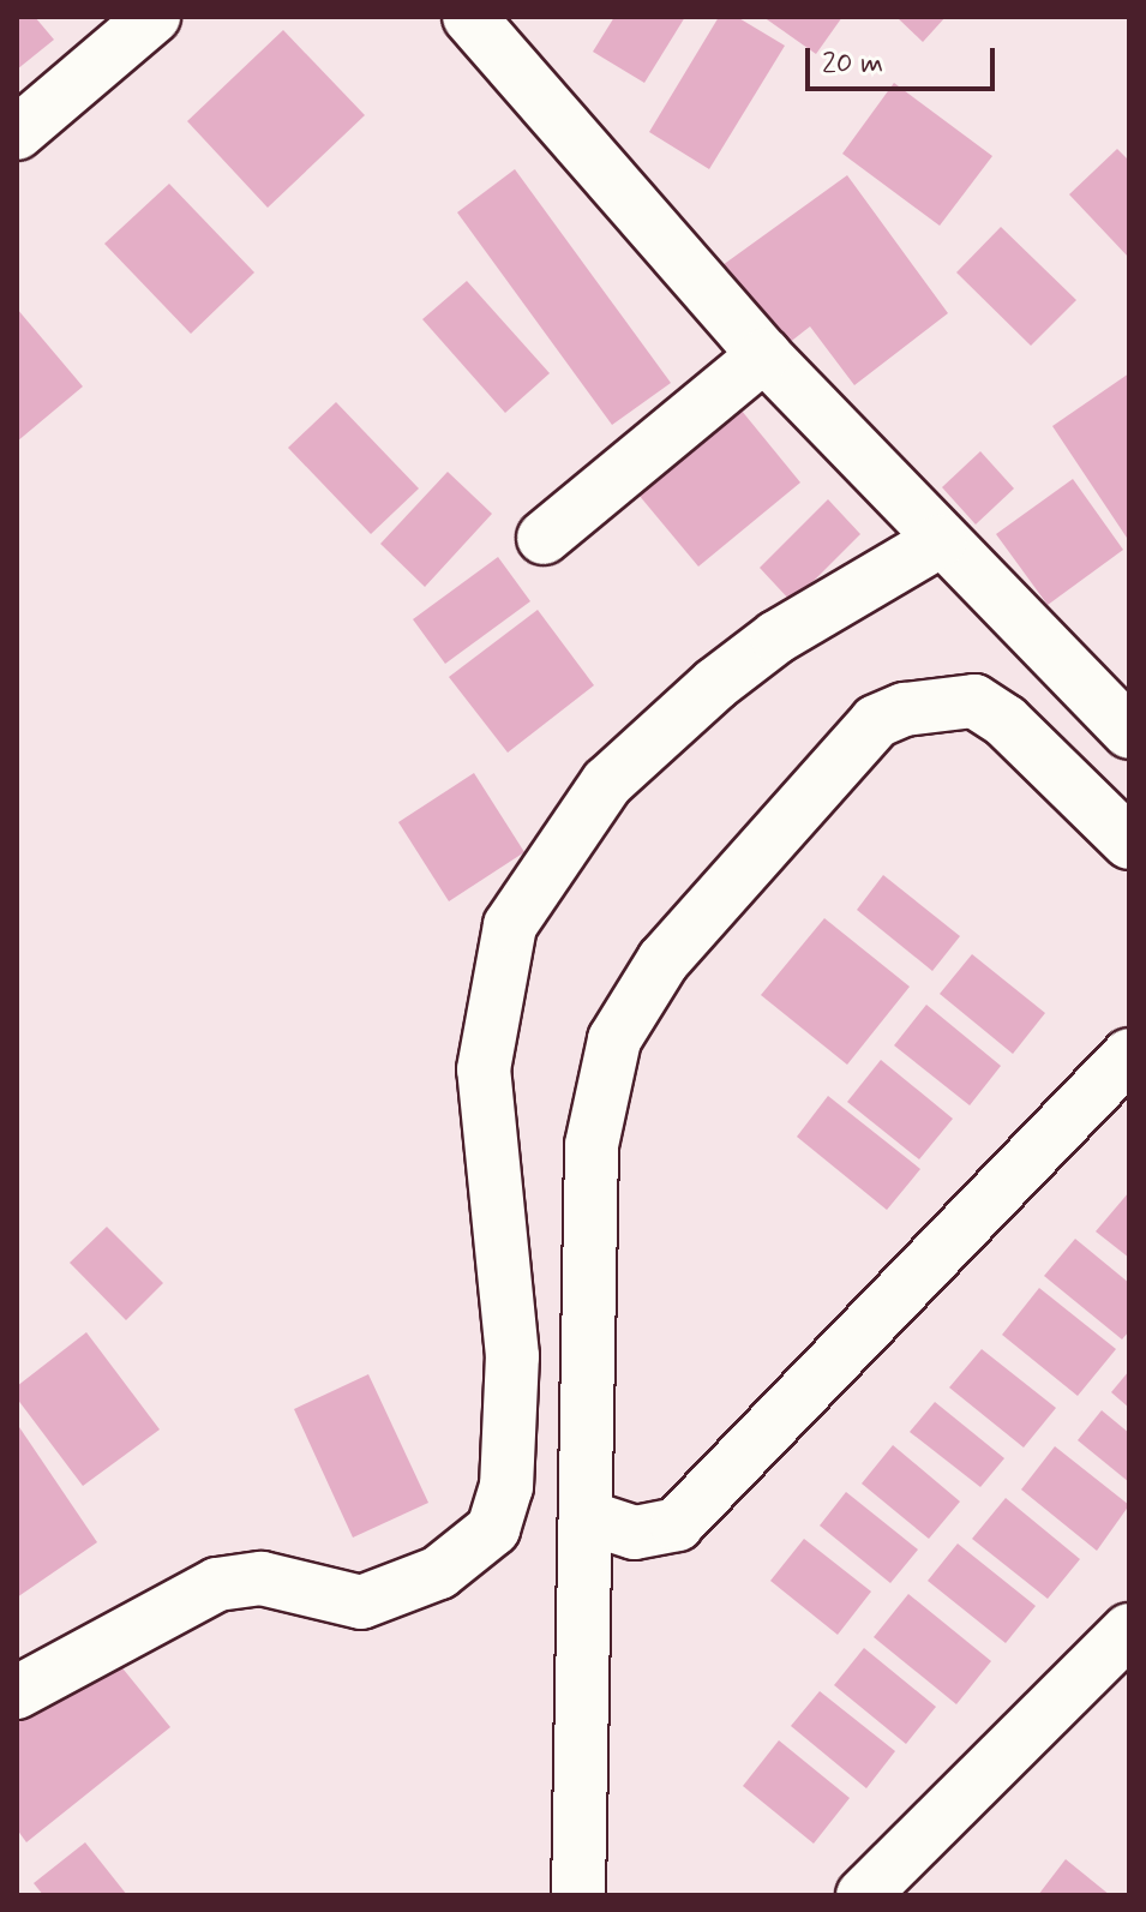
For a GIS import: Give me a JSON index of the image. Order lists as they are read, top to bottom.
{
  "scale_bar": "20 m"
}
